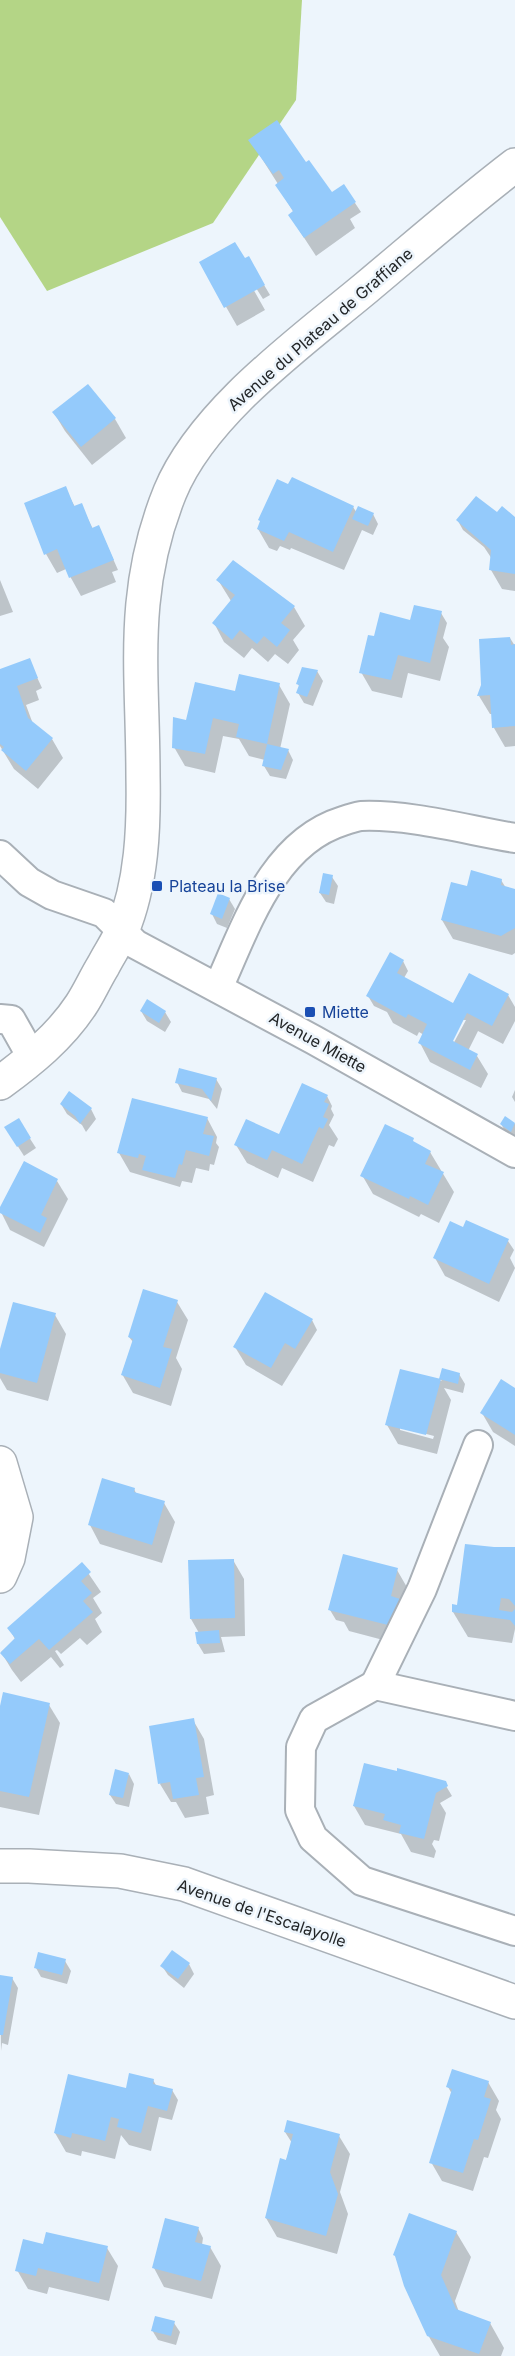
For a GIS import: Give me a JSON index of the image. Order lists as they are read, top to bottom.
{
  "streets": {
    "street": ["Avenue du Plateau de Graffiane", "Avenue Miette", "Avenue de l'Escalayolle"]
  },
  "crossings": [
    ["Avenue du Plateau de Graffiane", "Avenue Miette"]
  ],
  "places": {
    "transit": ["Plateau la Brise", "Miette"]
  }
}
